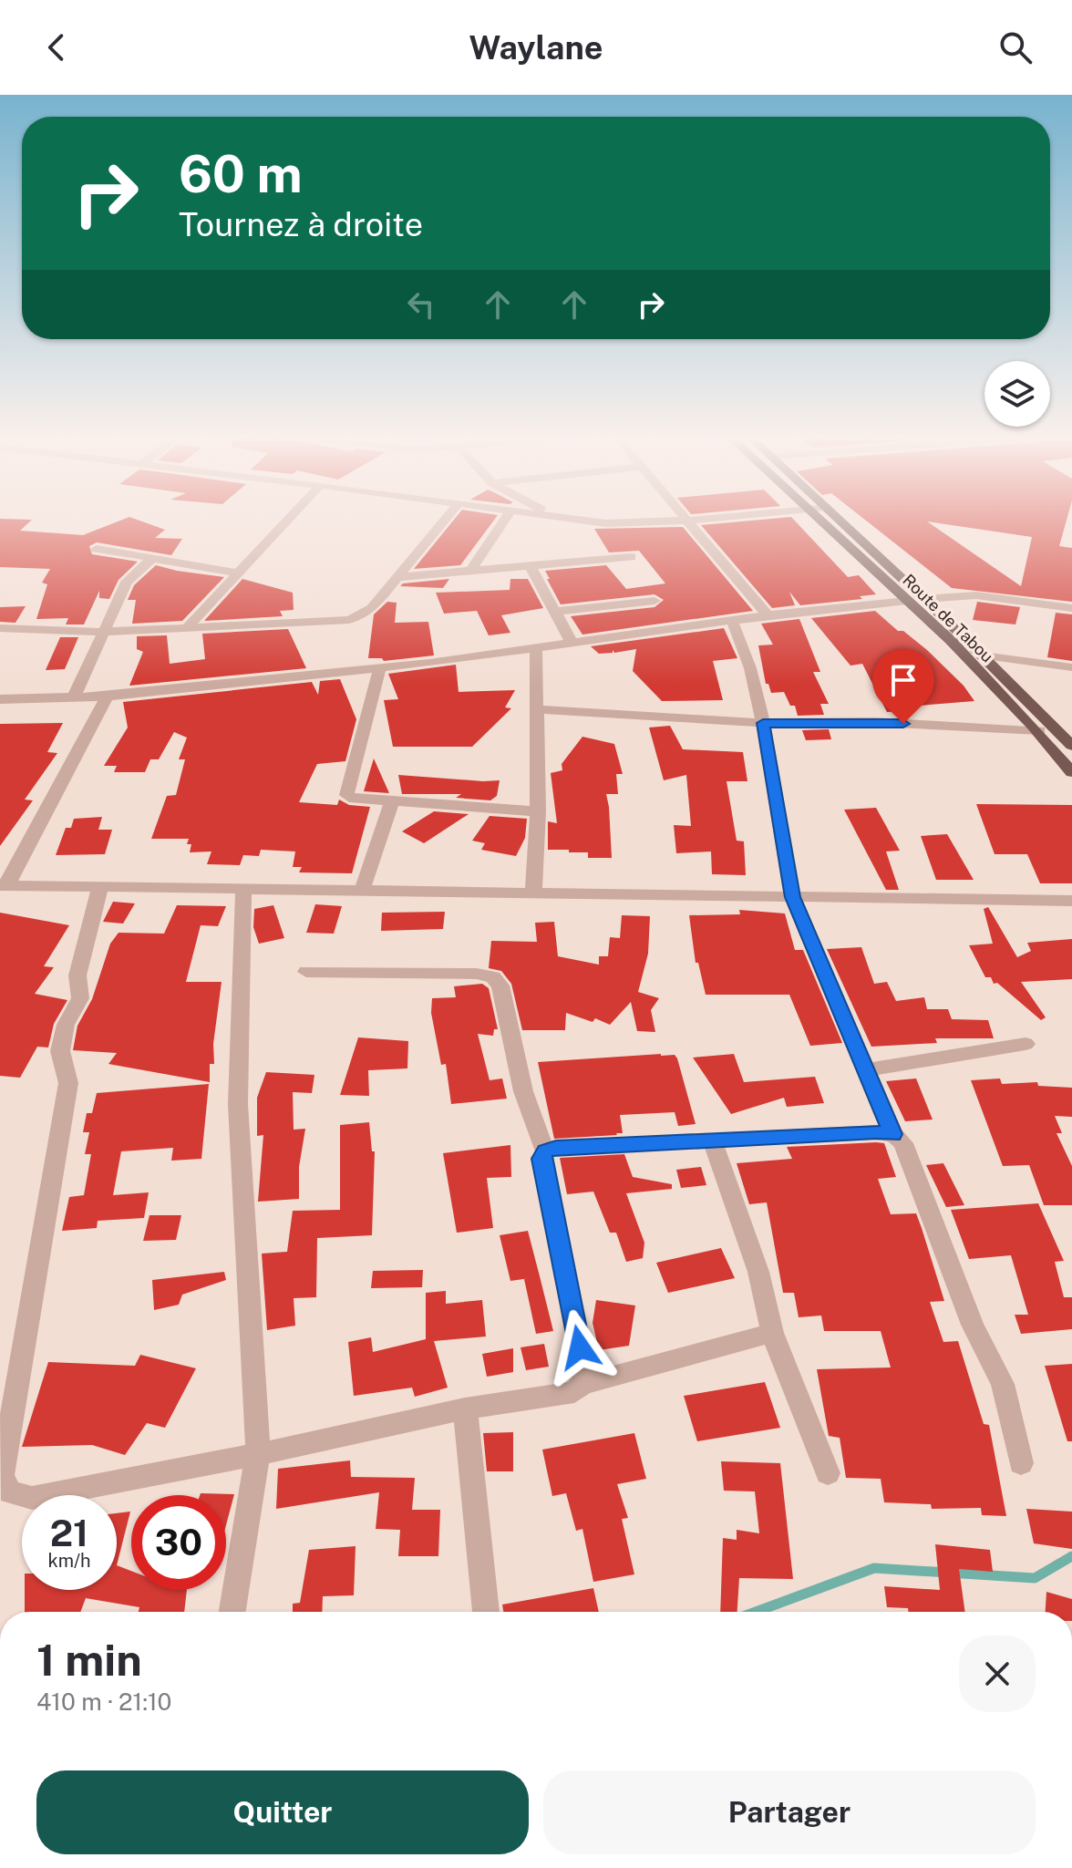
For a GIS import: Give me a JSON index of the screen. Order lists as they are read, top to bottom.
{
  "streets": {
    "main road": ["Route de Tabou"]
  },
  "page": {
    "header": "Waylane",
    "turn": ["60 m", "Tournez à droite"],
    "speed": "21 km/h",
    "limit": "30",
    "heading": ["1 min", "410 m · 21:10"],
    "buttons": ["Quitter", "Partager"]
  }
}
